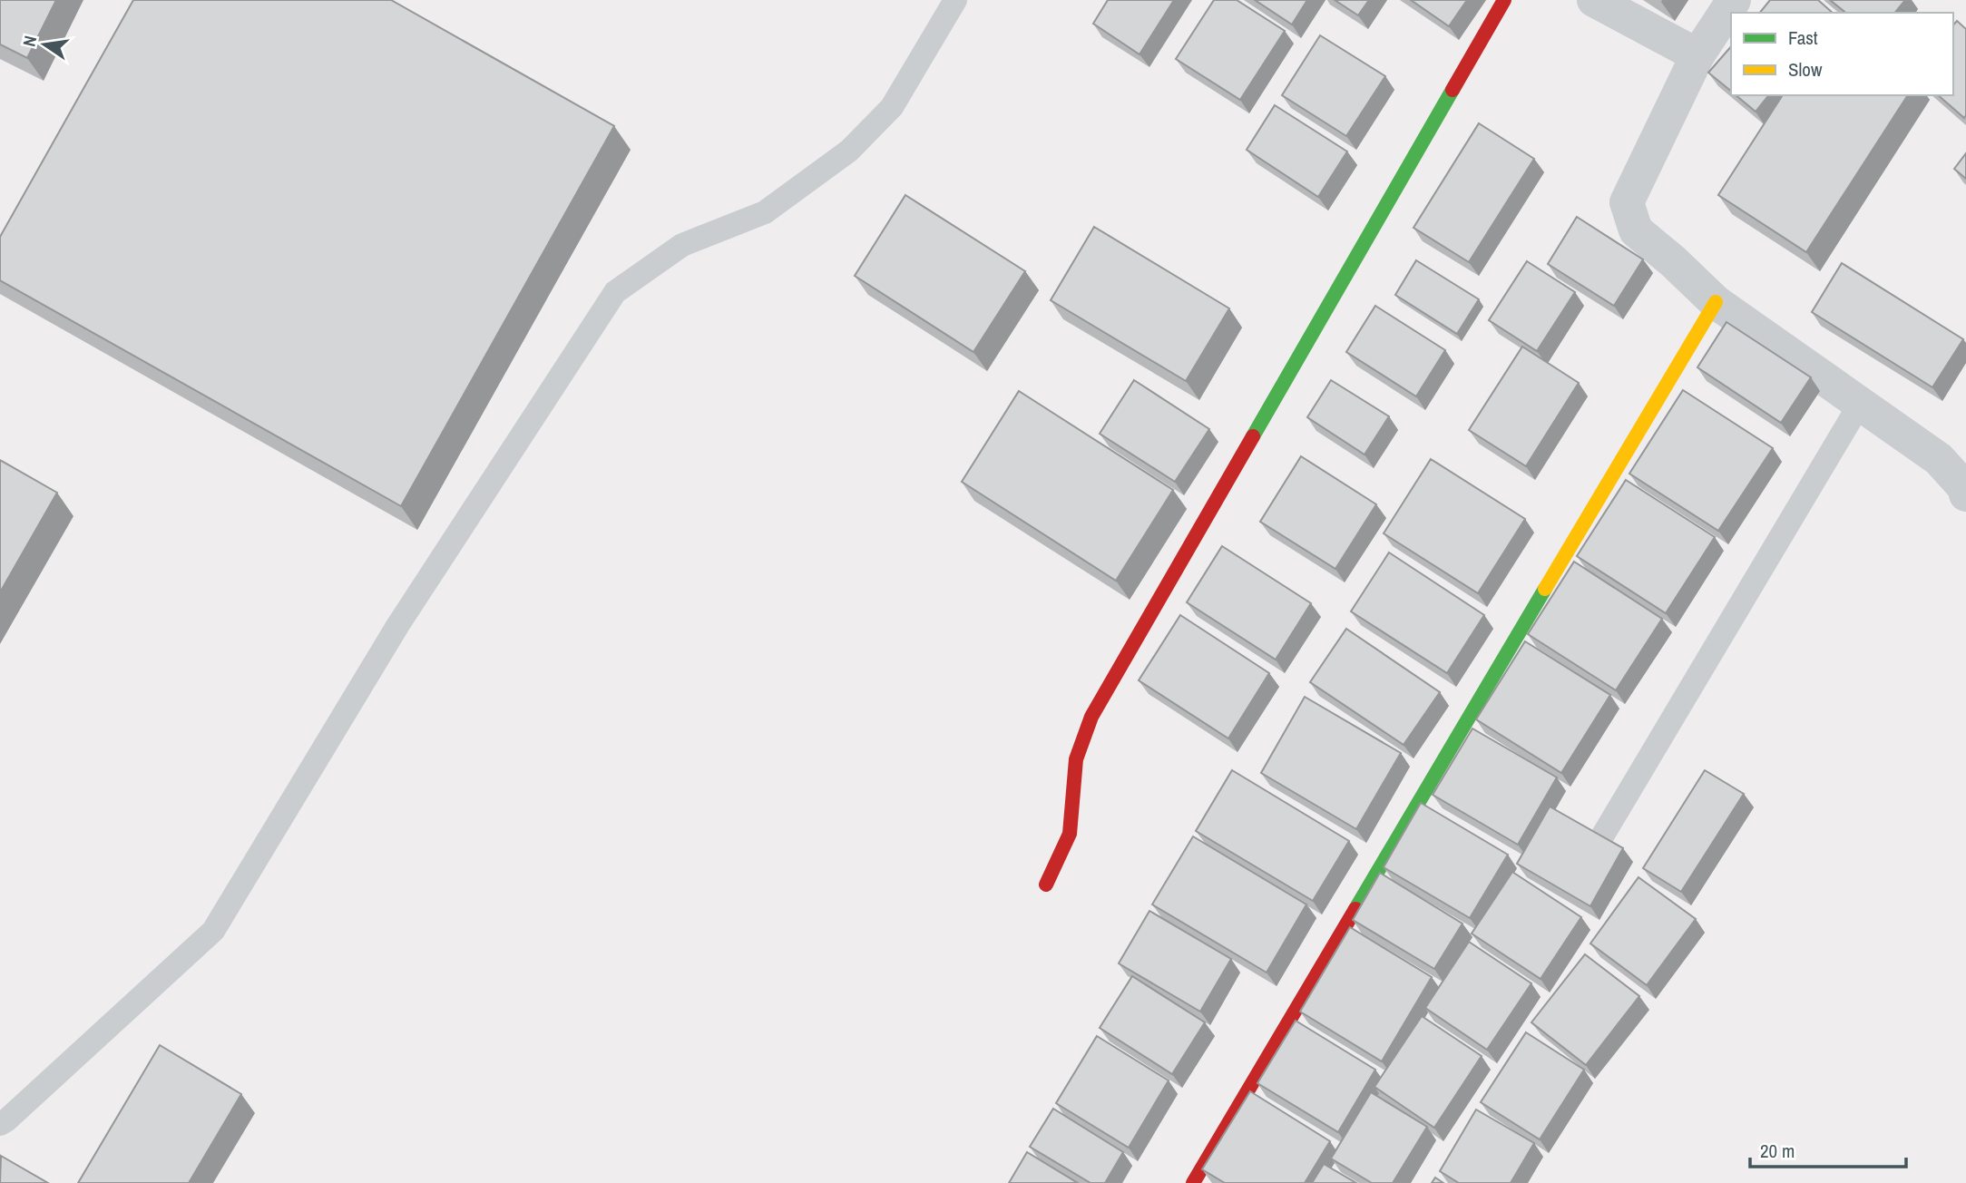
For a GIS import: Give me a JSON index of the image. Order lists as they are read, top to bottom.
{
  "legend": ["Fast", "Slow"],
  "scale_bar": "20 m",
  "north": "left"
}
